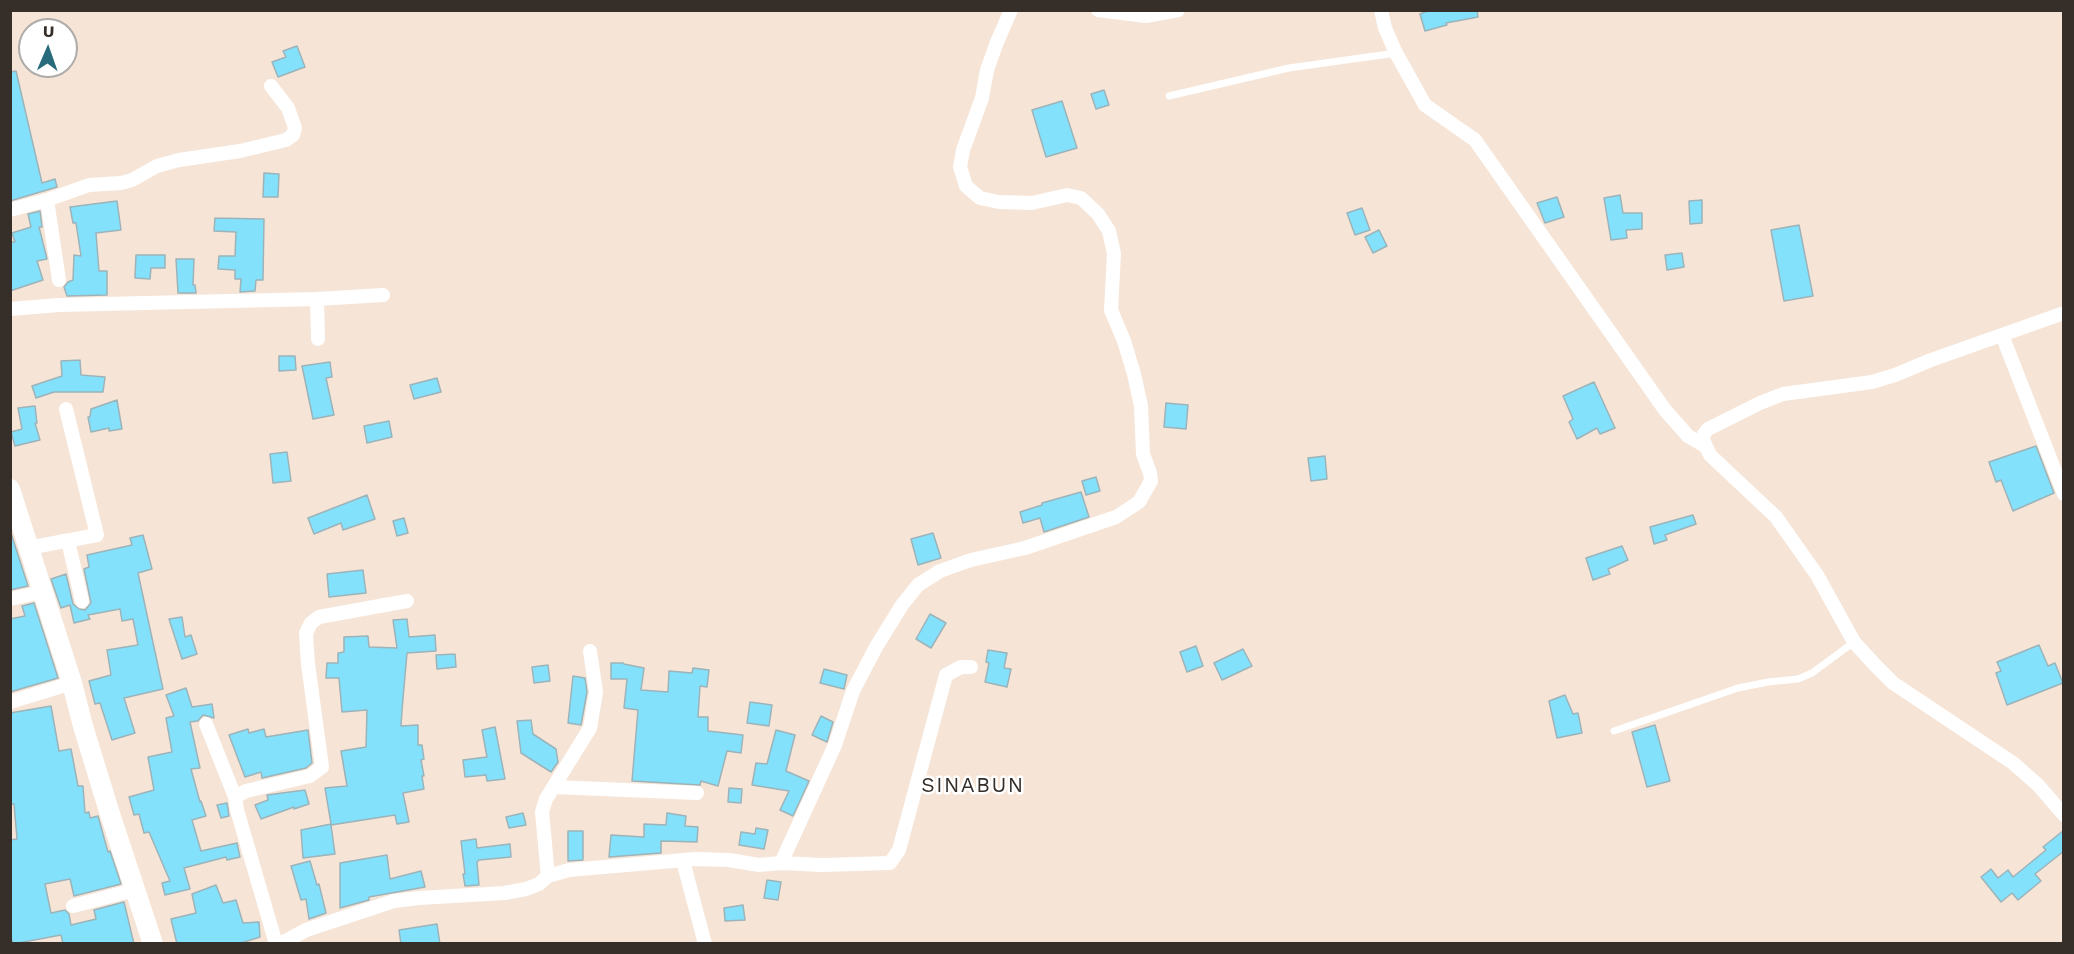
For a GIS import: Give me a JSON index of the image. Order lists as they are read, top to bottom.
{
  "districts": ["SINABUN"],
  "north": "top"
}
